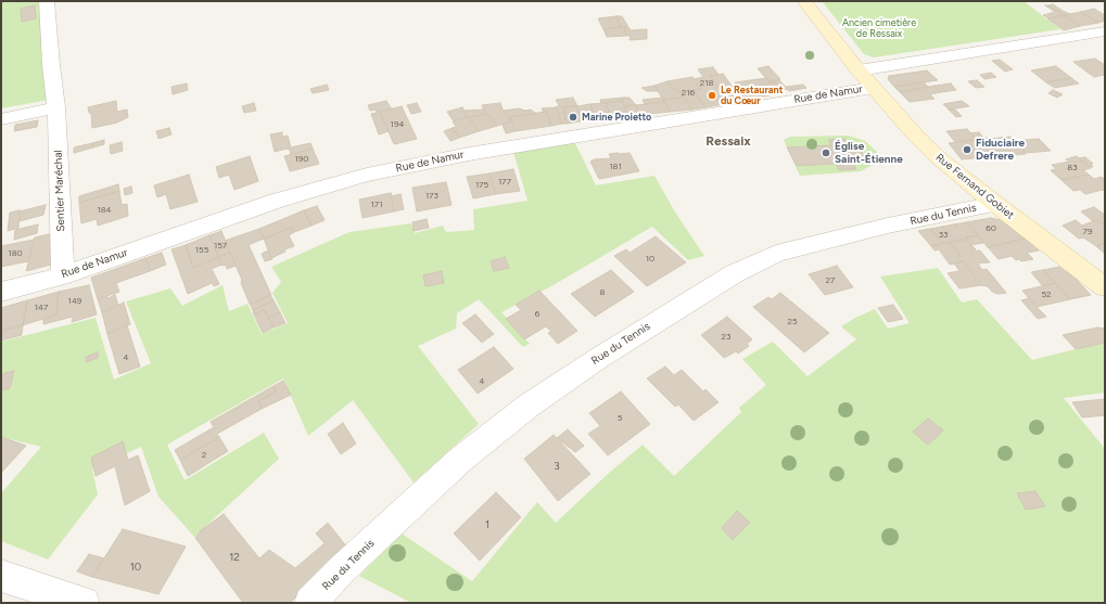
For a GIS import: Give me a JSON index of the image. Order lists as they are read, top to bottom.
{
  "streets": {
    "street": [
      "Rue de Namur",
      "Rue Fernand Gobiet",
      "Sentier Maréchal",
      "Rue du Tennis"
    ]
  },
  "crossings": [
    ["Rue de Namur", "Rue Fernand Gobiet"],
    ["Rue de Namur", "Sentier Maréchal"],
    ["Rue Fernand Gobiet", "Rue du Tennis"]
  ],
  "districts": ["Ressaix"],
  "parks": ["Ancien cimetière de Ressaix"],
  "places": [
    "Le Restaurant du Cœur",
    "Marine Proietto",
    "Fiduciaire Defrere",
    "Église Saint-Étienne"
  ],
  "house_numbers": [
    "218",
    "216",
    "194",
    "190",
    "181",
    "83",
    "177",
    "175",
    "173",
    "171",
    "184",
    "60",
    "79",
    "33",
    "157",
    "155",
    "180",
    "10",
    "27",
    "8",
    "52",
    "149",
    "147",
    "6",
    "25",
    "23",
    "4",
    "4",
    "5",
    "2",
    "3",
    "1",
    "12",
    "10"
  ]
}
